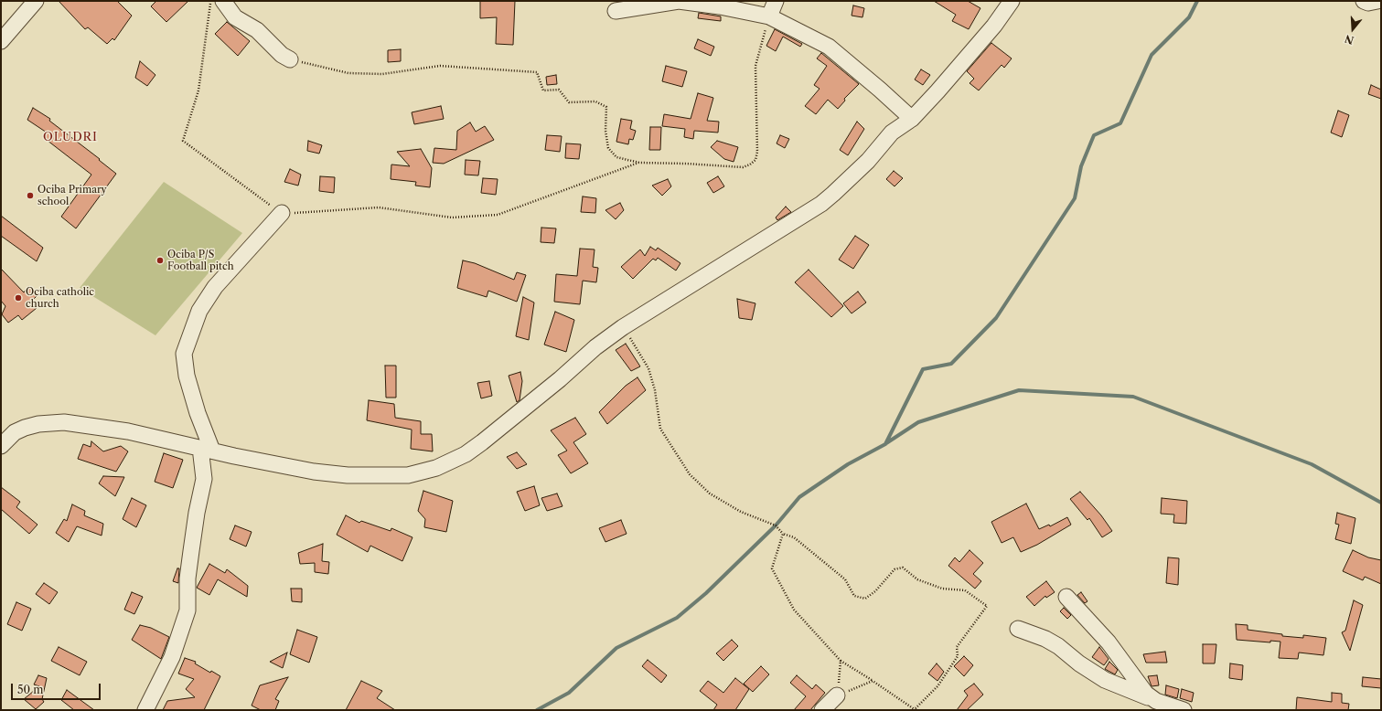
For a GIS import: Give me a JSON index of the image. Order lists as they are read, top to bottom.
{
  "districts": ["OLUDRI"],
  "places": ["Ociba Primary school", "Ociba P/S Football pitch", "Ociba catholic church"],
  "scale_bar": "50 m",
  "north": "bottom"
}
